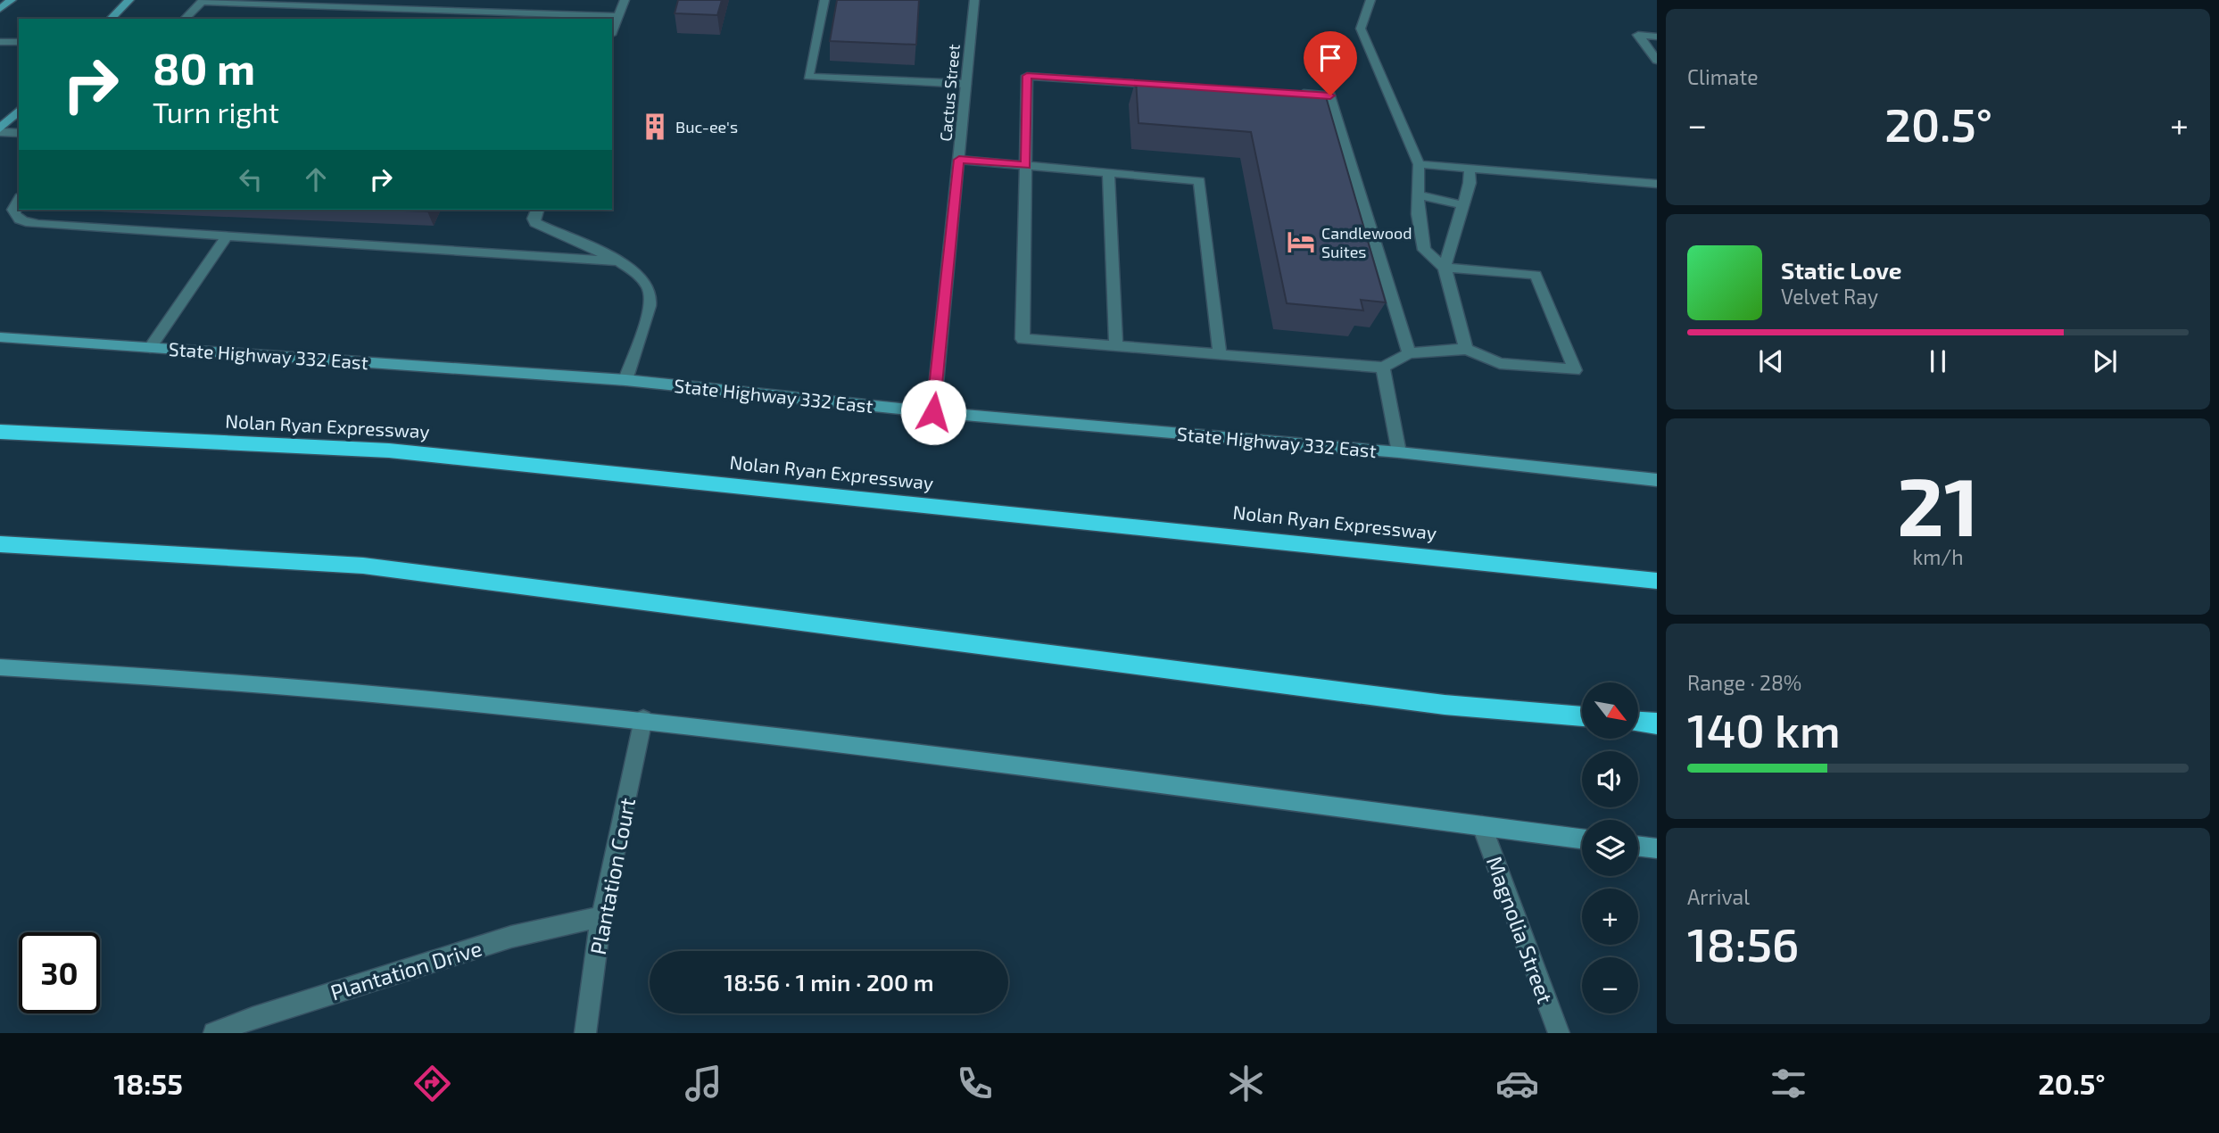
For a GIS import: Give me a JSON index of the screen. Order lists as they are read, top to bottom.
{
  "streets": {
    "highway": ["Nolan Ryan Expressway"],
    "main road": ["State Highway 332 East"],
    "street": [
      "Cactus Street",
      "Plantation Court",
      "Magnolia Street",
      "Plantation Drive"
    ]
  },
  "crossings": [
    ["Cactus Street", "State Highway 332 East"],
    ["Plantation Court", "Plantation Drive"]
  ],
  "places": {
    "building": ["Buc-ee's"],
    "hotel": ["Candlewood Suites"]
  },
  "north": "bottom right",
  "page": {
    "tile": [
      "Climate",
      ["21", "km/h"],
      ["Range · 28%", "140 km"],
      ["Arrival", "18:56"]
    ],
    "turn": ["80 m", "Turn right"],
    "heat": ["−", "20.5°", "+"],
    "song": ["Static Love", "Velvet Ray"],
    "map_buttons": ["+", "−"],
    "limit": "30",
    "trip": "18:56 · 1 min · 200 m",
    "tabs": ["18:55", "20.5°"]
  }
}
